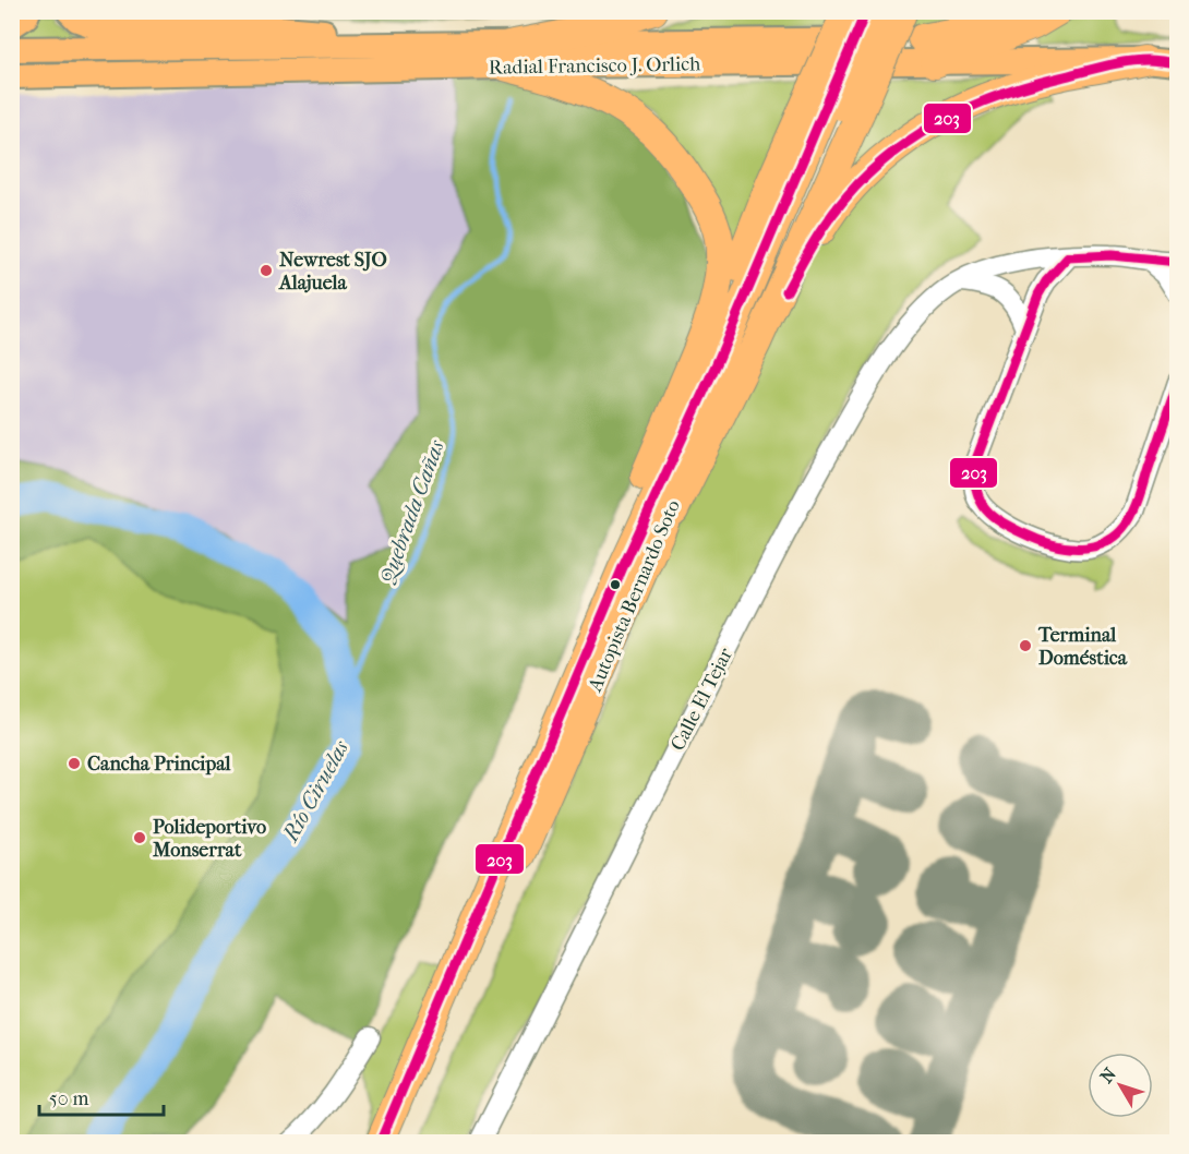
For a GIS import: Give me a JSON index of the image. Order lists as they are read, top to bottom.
{
  "streets": {
    "highway": ["Autopista Bernardo Soto"],
    "main road": ["Radial Francisco J. Orlich"],
    "street": ["Calle El Tejar"]
  },
  "water": ["Quebrada Cañas", "Río Ciruelas"],
  "places": [
    "Newrest SJO Alajuela",
    "Terminal Doméstica",
    "Cancha Principal",
    "Polideportivo Monserrat"
  ],
  "lines": ["transit line 203"],
  "scale_bar": "50 m",
  "north": "top left"
}
